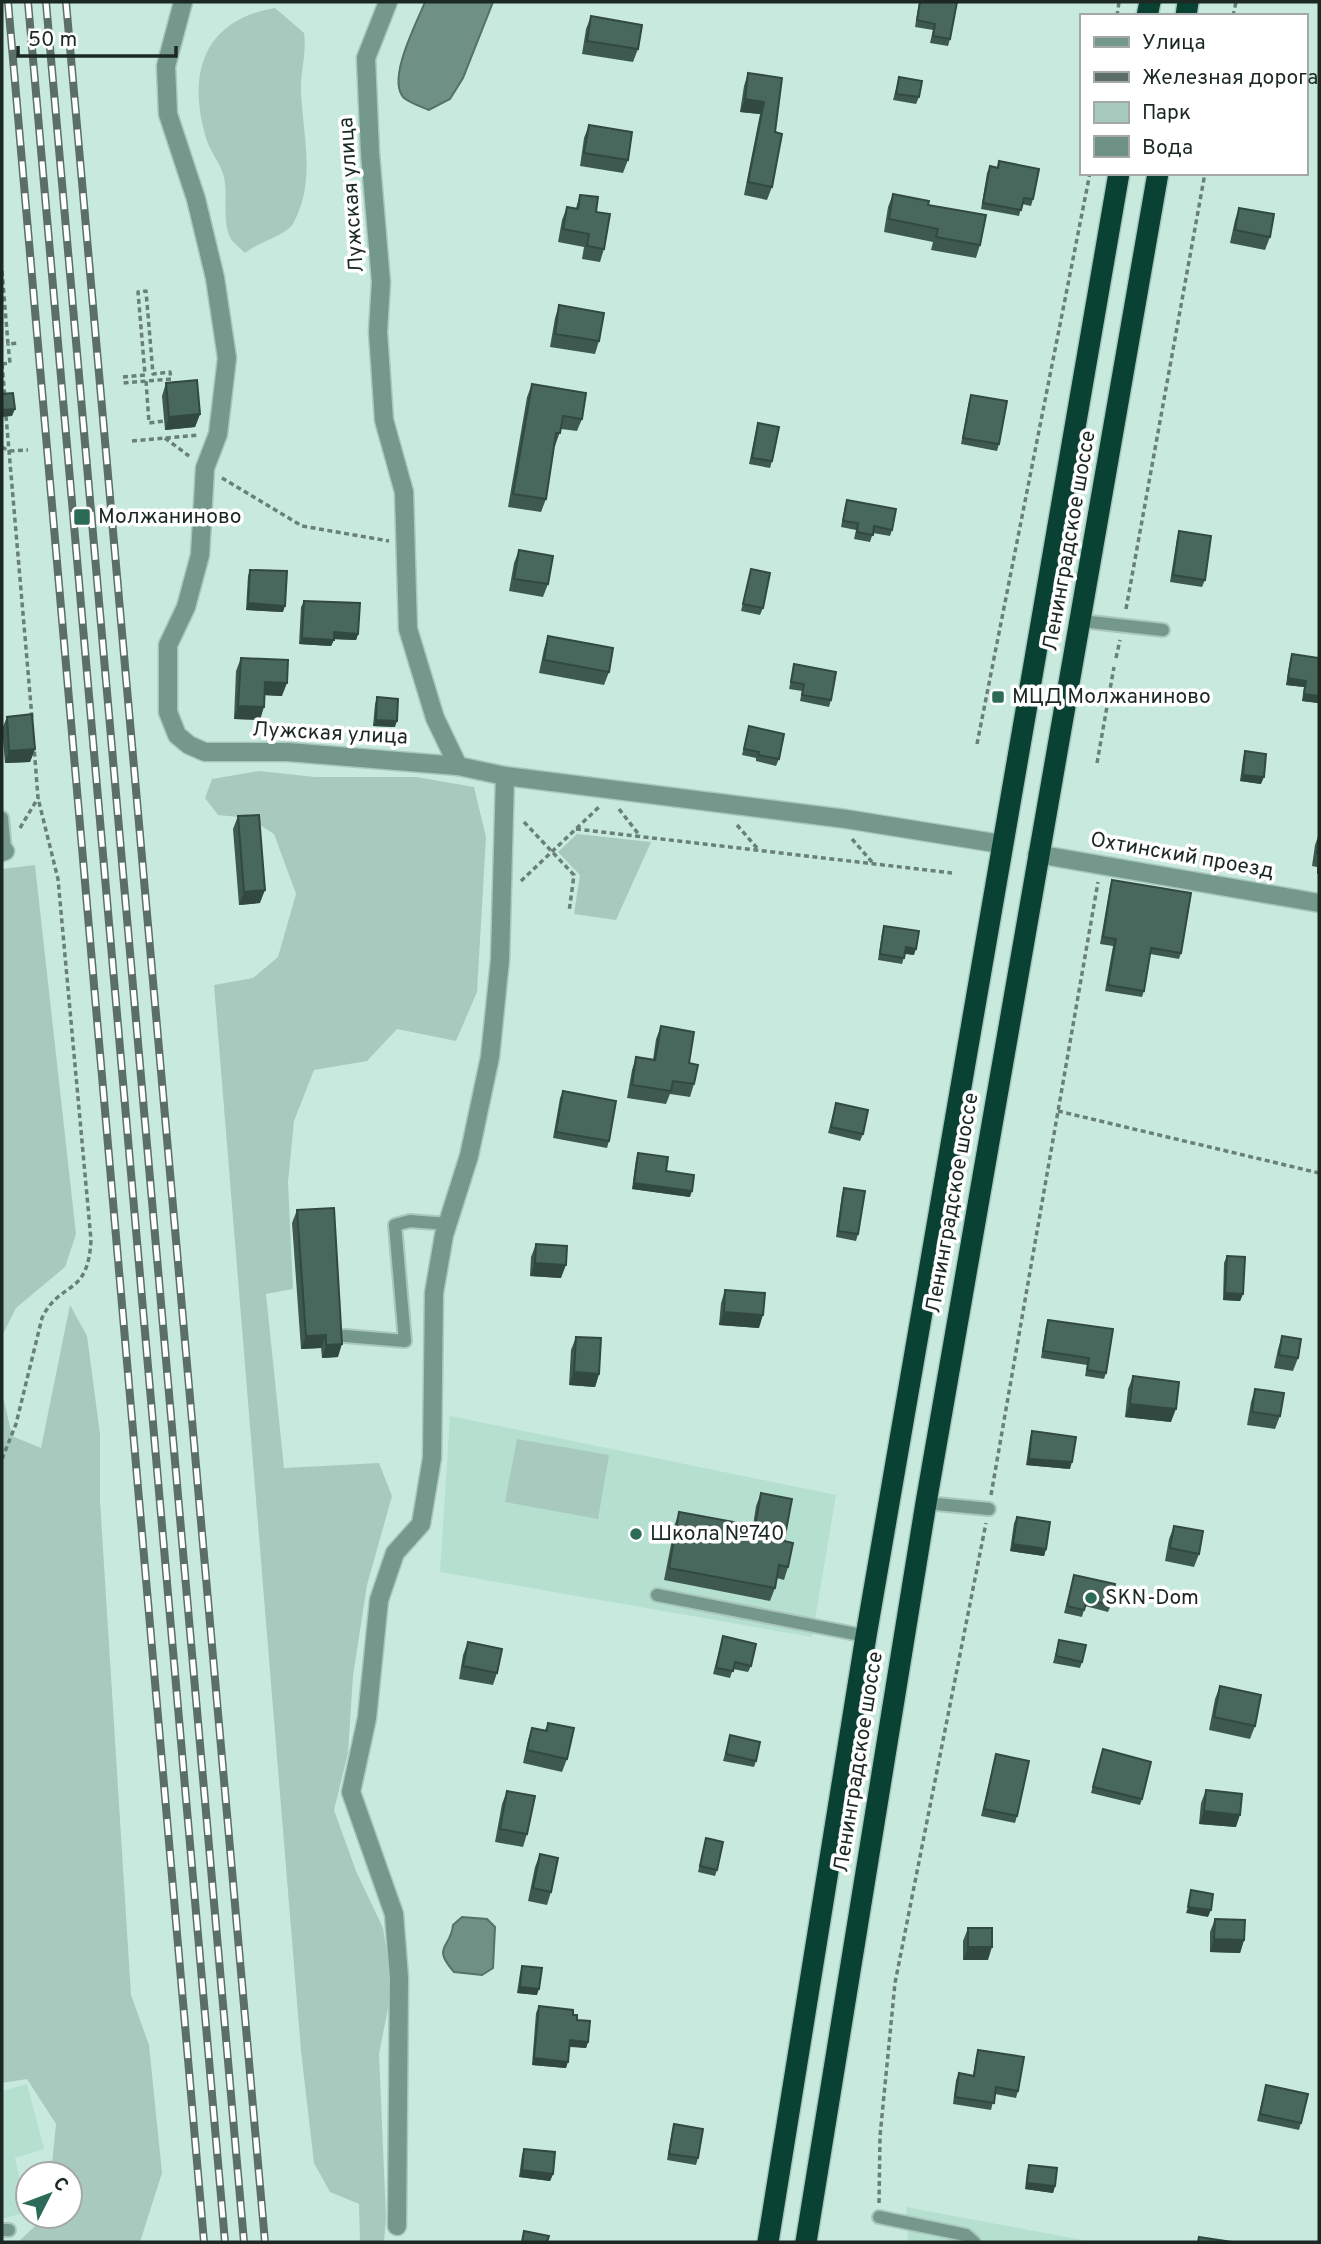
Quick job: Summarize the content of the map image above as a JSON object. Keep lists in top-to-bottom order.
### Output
{
  "streets": {
    "highway": ["Ленинградское шоссе"],
    "street": ["Лужская улица", "Охтинский проезд"]
  },
  "crossings": [
    ["Ленинградское шоссе", "Охтинский проезд"]
  ],
  "places": {
    "transit": ["Молжаниново", "МЦД Молжаниново"],
    "other": ["Школа №740", "SKN-Dom"]
  },
  "legend": [
    "Улица",
    "Железная дорога",
    "Парк",
    "Вода"
  ],
  "scale_bar": "50 m",
  "north": "top right"
}
